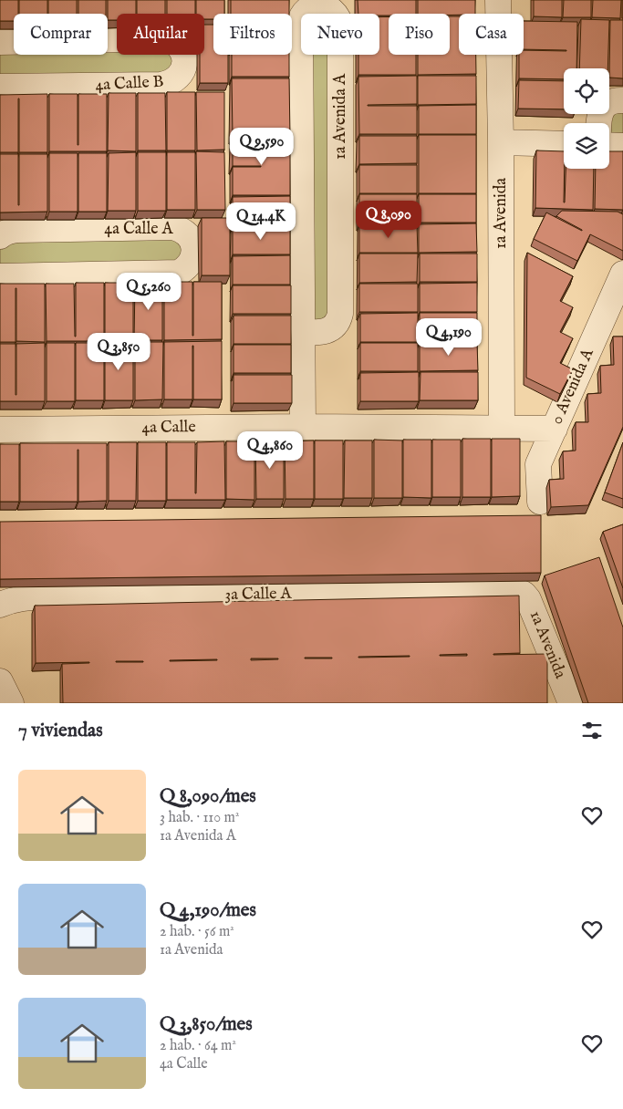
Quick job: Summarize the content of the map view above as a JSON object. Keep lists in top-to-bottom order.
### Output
{
  "streets": {
    "street": [
      "4a Calle B",
      "1a Avenida A",
      "1a Avenida",
      "4a Calle A",
      "0 Avenida A",
      "4a Calle",
      "3a Calle A"
    ]
  },
  "crossings": [
    ["1a Avenida A", "4a Calle"],
    ["1a Avenida", "4a Calle"],
    ["1a Avenida", "3a Calle A"],
    ["0 Avenida A", "4a Calle"]
  ],
  "page": {
    "chip": [
      "Comprar",
      "Alquilar",
      "Filtros",
      "Nuevo",
      "Piso",
      "Casa"
    ],
    "price": [
      "Q 9,590",
      "Q 8,090",
      "Q 14.4K",
      "Q 5,260",
      "Q 4,190",
      "Q 3,850",
      "Q 4,860"
    ],
    "heading": "7 viviendas",
    "list": [
      {
        "name": "Q 8,090/mes",
        "note": "3 hab. · 110 m² · 1a Avenida A"
      },
      {
        "name": "Q 4,190/mes",
        "note": "2 hab. · 56 m² · 1a Avenida"
      },
      {
        "name": "Q 3,850/mes",
        "note": "2 hab. · 64 m² · 4a Calle"
      }
    ]
  }
}
